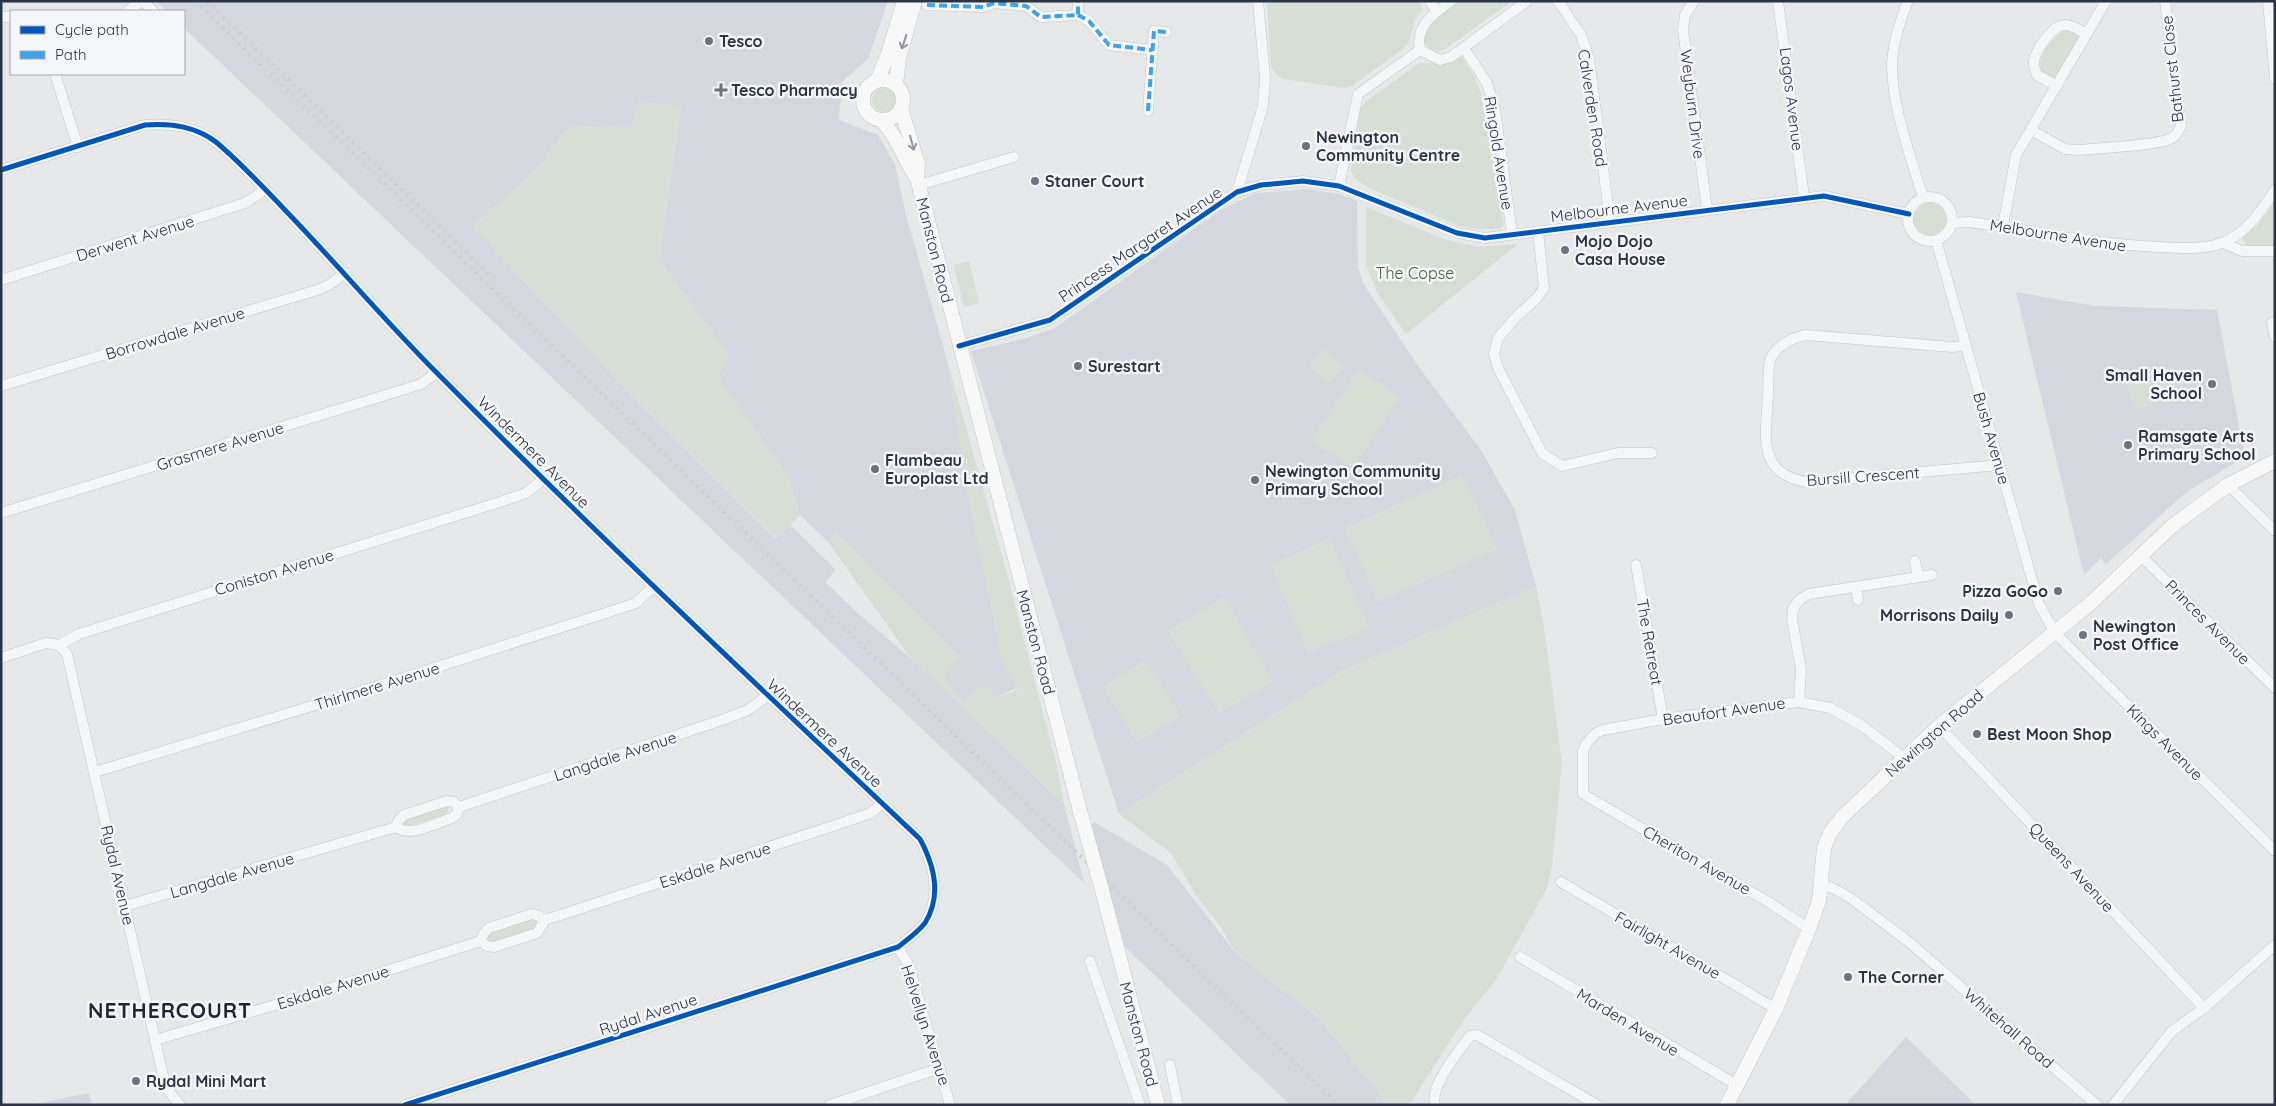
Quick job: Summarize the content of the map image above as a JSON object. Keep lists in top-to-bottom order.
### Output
{
  "streets": {
    "main road": ["Manston Road", "Newington Road"],
    "street": [
      "Bathurst Close",
      "Lagos Avenue",
      "Weyburn Drive",
      "Calverden Road",
      "Ringold Avenue",
      "Melbourne Avenue",
      "Derwent Avenue",
      "Princess Margaret Avenue",
      "Borrowdale Avenue",
      "Bush Avenue",
      "Grasmere Avenue",
      "Windermere Avenue",
      "Bursill Crescent",
      "Coniston Avenue",
      "Princes Avenue",
      "The Retreat",
      "Thirlmere Avenue",
      "Beaufort Avenue",
      "Kings Avenue",
      "Langdale Avenue",
      "Cheriton Avenue",
      "Eskdale Avenue",
      "Queens Avenue",
      "Rydal Avenue",
      "Fairlight Avenue",
      "Marden Avenue",
      "Helvellyn Avenue",
      "Whitehall Road"
    ]
  },
  "crossings": [
    ["Lagos Avenue", "Melbourne Avenue"],
    ["Weyburn Drive", "Melbourne Avenue"],
    ["Calverden Road", "Melbourne Avenue"],
    ["Ringold Avenue", "Melbourne Avenue"],
    ["Melbourne Avenue", "Princess Margaret Avenue"],
    ["Melbourne Avenue", "Bush Avenue"],
    ["Derwent Avenue", "Windermere Avenue"],
    ["Princess Margaret Avenue", "Manston Road"],
    ["Borrowdale Avenue", "Windermere Avenue"],
    ["Bush Avenue", "Bursill Crescent"],
    ["Bush Avenue", "Newington Road"],
    ["Bush Avenue", "Kings Avenue"],
    ["Grasmere Avenue", "Windermere Avenue"],
    ["Windermere Avenue", "Coniston Avenue"],
    ["Windermere Avenue", "Thirlmere Avenue"],
    ["Windermere Avenue", "Langdale Avenue"],
    ["Windermere Avenue", "Eskdale Avenue"],
    ["Windermere Avenue", "Rydal Avenue"],
    ["Windermere Avenue", "Helvellyn Avenue"],
    ["Coniston Avenue", "Rydal Avenue"],
    ["Princes Avenue", "Newington Road"],
    ["The Retreat", "Beaufort Avenue"],
    ["Thirlmere Avenue", "Rydal Avenue"],
    ["Beaufort Avenue", "Newington Road"],
    ["Beaufort Avenue", "Cheriton Avenue"],
    ["Newington Road", "Kings Avenue"],
    ["Newington Road", "Cheriton Avenue"],
    ["Newington Road", "Queens Avenue"],
    ["Newington Road", "Fairlight Avenue"],
    ["Newington Road", "Marden Avenue"],
    ["Newington Road", "Whitehall Road"],
    ["Langdale Avenue", "Rydal Avenue"],
    ["Eskdale Avenue", "Rydal Avenue"],
    ["Rydal Avenue", "Helvellyn Avenue"]
  ],
  "districts": ["NETHERCOURT"],
  "parks": ["The Copse"],
  "places": {
    "other": [
      "Tesco",
      "Newington Community Centre",
      "Staner Court",
      "Mojo Dojo Casa House",
      "Surestart",
      "Small Haven School",
      "Ramsgate Arts Primary School",
      "Flambeau Europlast Ltd",
      "Newington Community Primary School",
      "Pizza GoGo",
      "Morrisons Daily",
      "Newington Post Office",
      "Best Moon Shop",
      "The Corner",
      "Rydal Mini Mart"
    ],
    "health": ["Tesco Pharmacy"]
  },
  "legend": ["Cycle path", "Path"]
}
